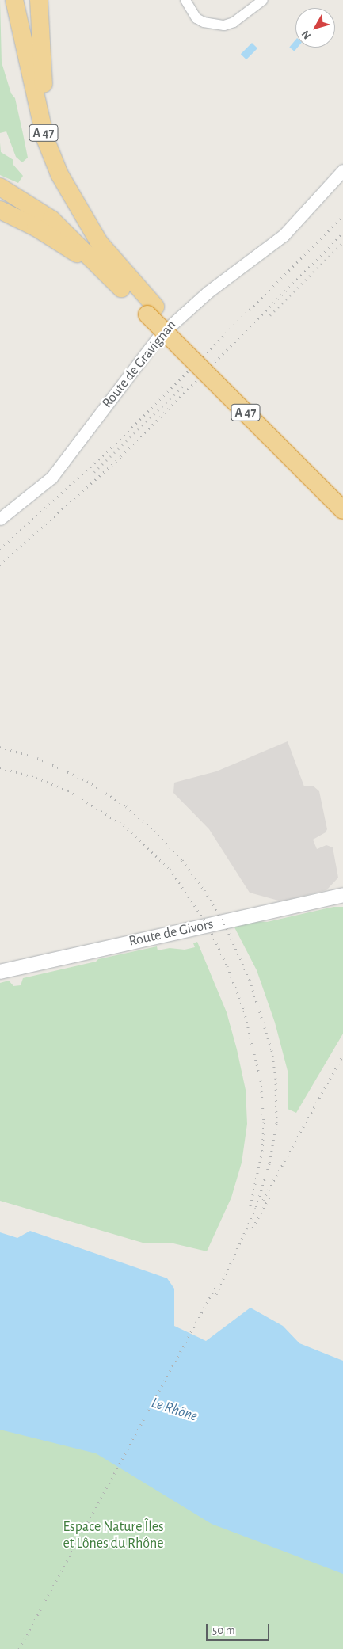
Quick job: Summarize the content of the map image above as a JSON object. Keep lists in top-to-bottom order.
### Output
{
  "streets": {
    "highway": ["A 47"],
    "main road": ["Route de Givors"],
    "street": ["Route de Gravignan"]
  },
  "water": ["Le Rhône"],
  "parks": ["Espace Nature Îles et Lônes du Rhône"],
  "scale_bar": "50 m",
  "north": "bottom left"
}
